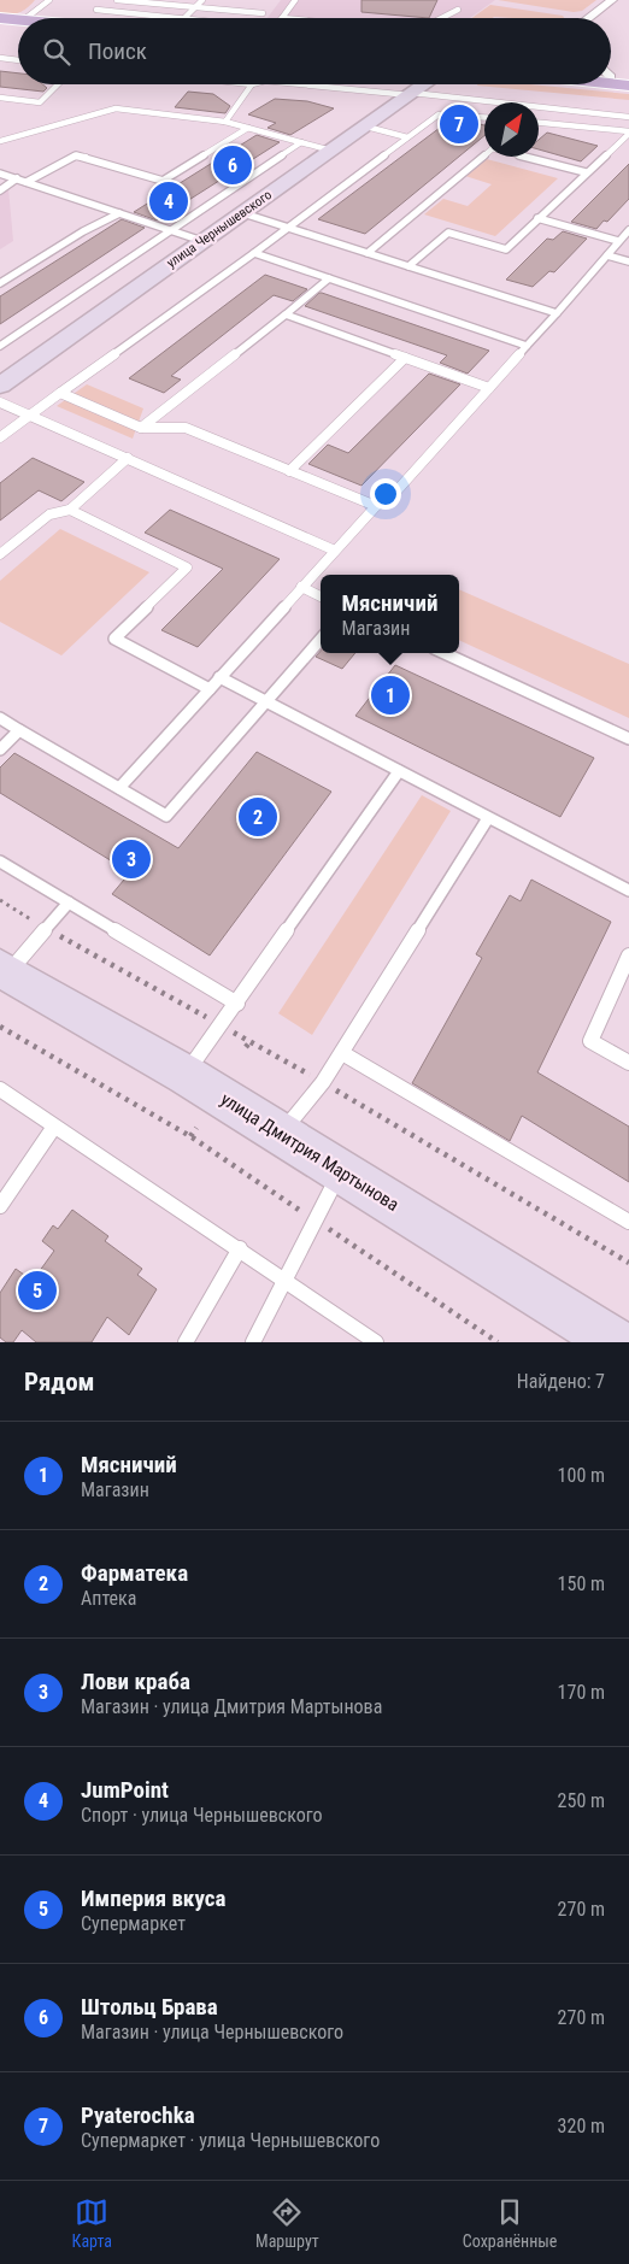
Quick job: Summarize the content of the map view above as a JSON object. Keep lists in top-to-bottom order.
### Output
{
  "streets": {
    "main road": ["улица Чернышевского", "улица Дмитрия Мартынова"]
  },
  "north": "top right",
  "page": {
    "search": "Поиск",
    "pins": [
      "7",
      "6",
      "4",
      "1",
      "2",
      "3",
      "5"
    ],
    "popup": ["Мясничий", "Магазин"],
    "heading": ["Рядом", "Найдено: 7"],
    "list": [
      {
        "mark": "1",
        "name": "Мясничий",
        "note": "Магазин",
        "value": "100 m"
      },
      {
        "mark": "2",
        "name": "Фарматека",
        "note": "Аптека",
        "value": "150 m"
      },
      {
        "mark": "3",
        "name": "Лови краба",
        "note": "Магазин · улица Дмитрия Мартынова",
        "value": "170 m"
      },
      {
        "mark": "4",
        "name": "JumPoint",
        "note": "Спорт · улица Чернышевского",
        "value": "250 m"
      },
      {
        "mark": "5",
        "name": "Империя вкуса",
        "note": "Супермаркет",
        "value": "270 m"
      },
      {
        "mark": "6",
        "name": "Штольц Брава",
        "note": "Магазин · улица Чернышевского",
        "value": "270 m"
      },
      {
        "mark": "7",
        "name": "Pyaterochka",
        "note": "Супермаркет · улица Чернышевского",
        "value": "320 m"
      }
    ],
    "nav": ["Карта", "Маршрут", "Сохранённые"]
  }
}
